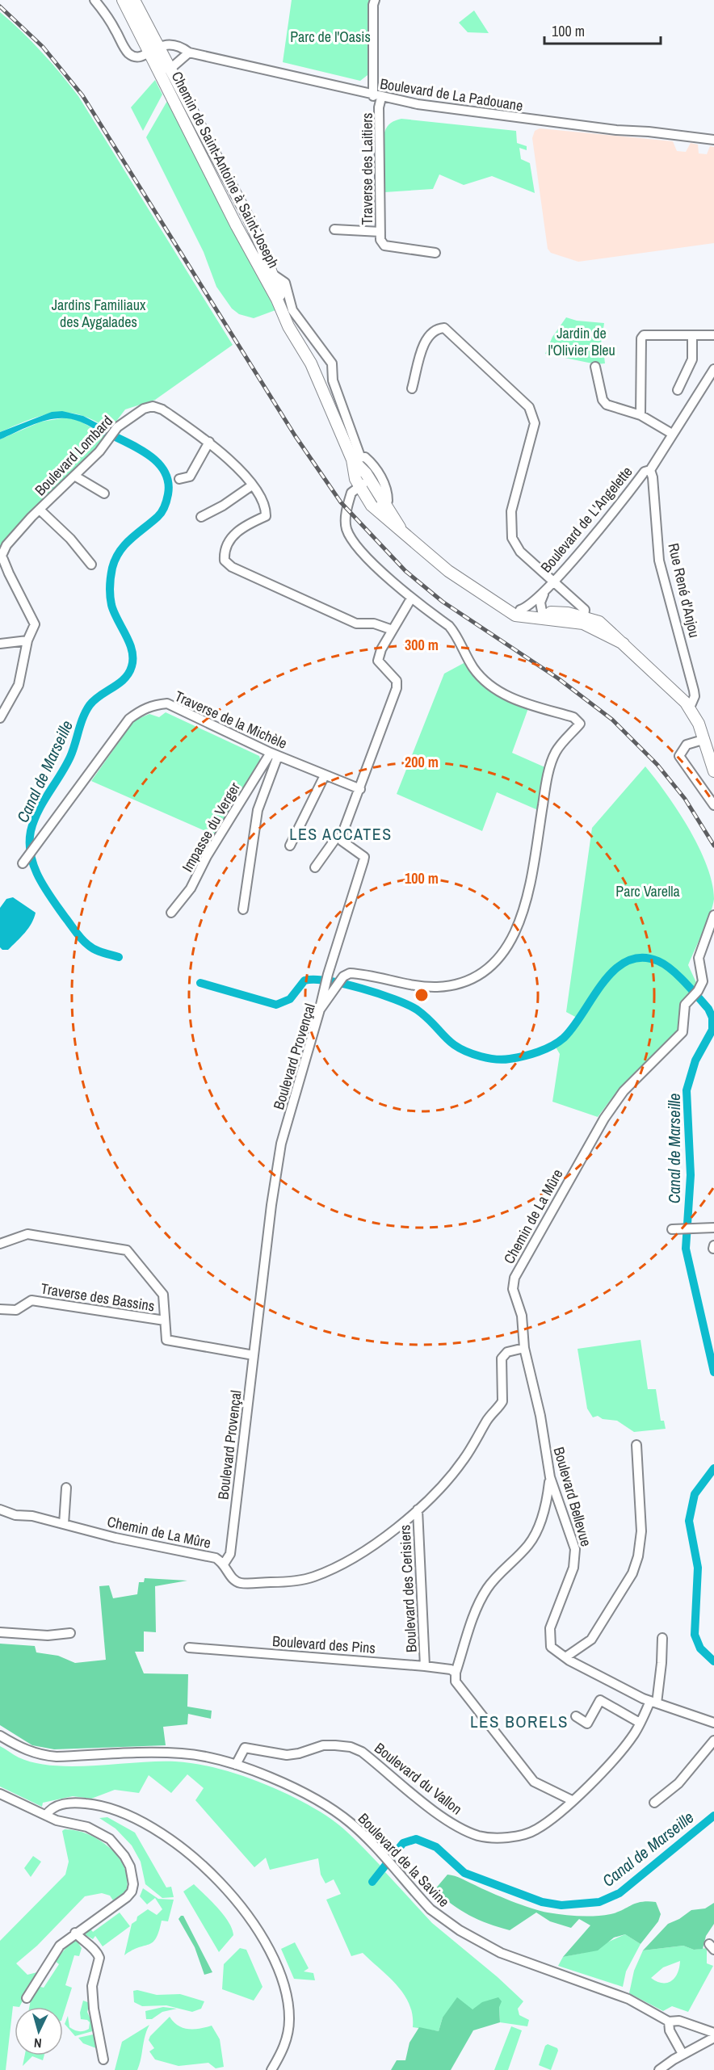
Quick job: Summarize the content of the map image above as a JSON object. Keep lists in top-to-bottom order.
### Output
{
  "streets": {
    "main road": ["Chemin de Saint-Antoine à Saint-Joseph"],
    "street": [
      "Boulevard de La Padouane",
      "Traverse des Laitiers",
      "Boulevard Lombard",
      "Boulevard de L'Angelette",
      "Rue René d'Anjou",
      "Traverse de la Michèle",
      "Impasse du Verger",
      "Boulevard Provençal",
      "Chemin de La Mûre",
      "Traverse des Bassins",
      "Boulevard Bellevue",
      "Boulevard des Cerisiers",
      "Boulevard des Pins",
      "Boulevard du Vallon",
      "Boulevard de la Savine"
    ]
  },
  "crossings": [
    ["Boulevard de La Padouane", "Traverse des Laitiers"],
    ["Boulevard de L'Angelette", "Rue René d'Anjou"],
    ["Traverse de la Michèle", "Impasse du Verger"],
    ["Boulevard Provençal", "Chemin de La Mûre"],
    ["Chemin de La Mûre", "Boulevard Bellevue"],
    ["Chemin de La Mûre", "Boulevard des Cerisiers"],
    ["Boulevard des Cerisiers", "Boulevard des Pins"],
    ["Boulevard du Vallon", "Boulevard de la Savine"]
  ],
  "districts": ["LES ACCATES", "LES BORELS"],
  "water": ["Canal de Marseille"],
  "parks": [
    "Parc de l'Oasis",
    "Jardins Familiaux des Aygalades",
    "Jardin de l'Olivier Bleu",
    "Parc Varella"
  ],
  "scale_bar": "100 m",
  "north": "bottom",
  "rings": ["300 m", "200 m", "100 m"]
}
